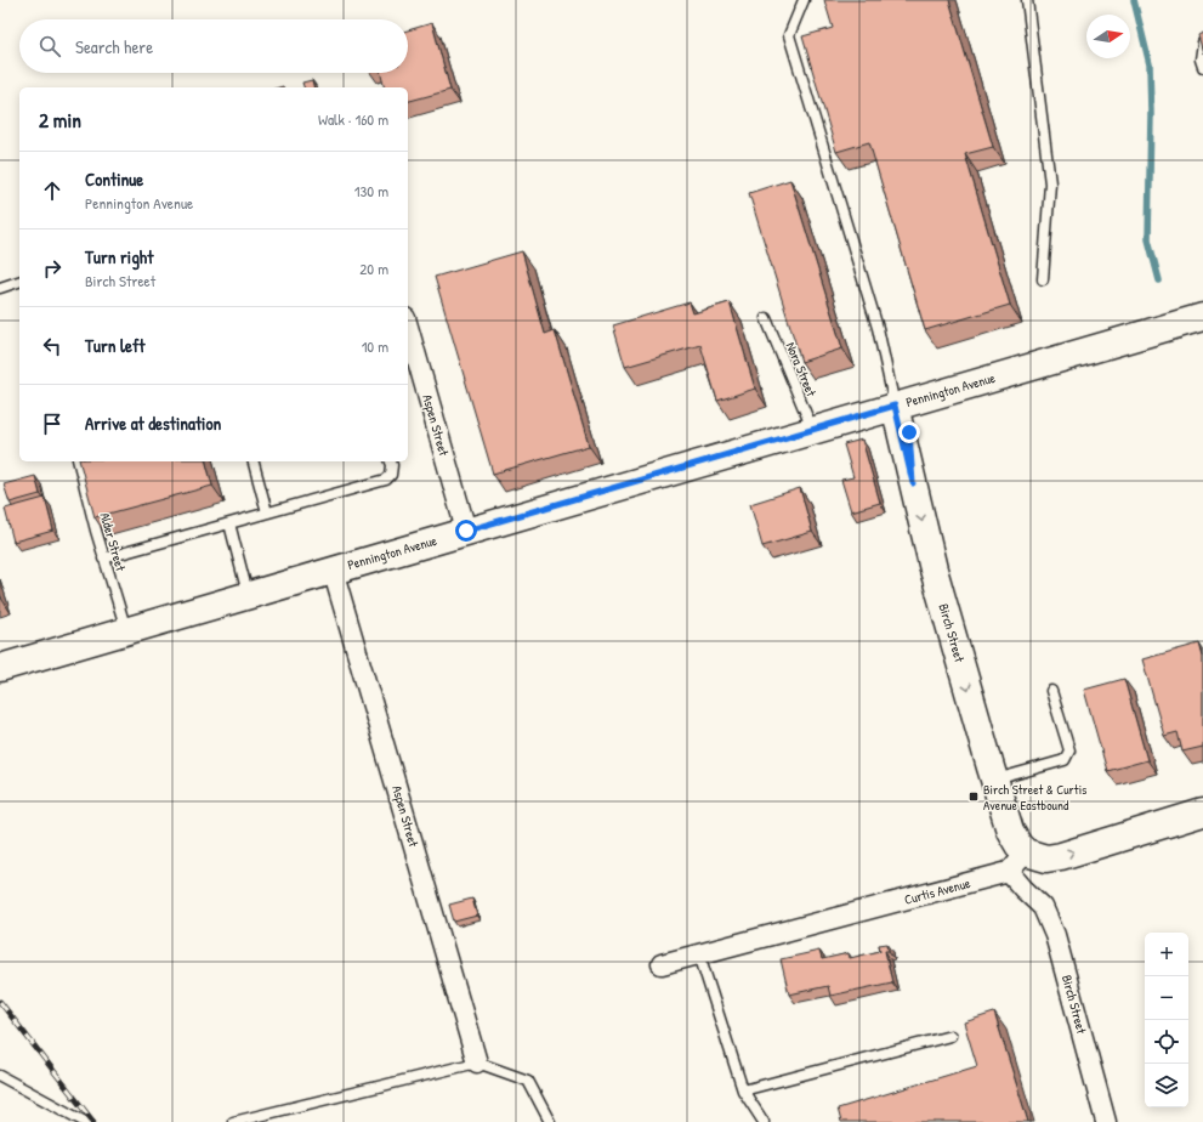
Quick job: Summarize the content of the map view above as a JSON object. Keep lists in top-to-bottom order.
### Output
{
  "streets": {
    "main road": ["Pennington Avenue", "Birch Street", "Curtis Avenue"],
    "street": ["Aspen Street"],
    "lane": ["Nora Street", "Alder Street"]
  },
  "crossings": [
    ["Nora Street", "Pennington Avenue"],
    ["Pennington Avenue", "Aspen Street"],
    ["Pennington Avenue", "Alder Street"],
    ["Pennington Avenue", "Birch Street"],
    ["Birch Street", "Curtis Avenue"]
  ],
  "one_way": ["Birch Street"],
  "places": {
    "transit": ["Birch Street & Curtis Avenue Eastbound"]
  },
  "north": "right",
  "page": {
    "search": "Search here",
    "heading": ["2 min", "Walk · 160 m"],
    "list": [
      ["Continue", "Pennington Avenue", "130 m"],
      ["Turn right", "Birch Street", "20 m"],
      ["Turn left", "10 m"],
      "Arrive at destination"
    ],
    "map_buttons": ["+", "−"]
  }
}
